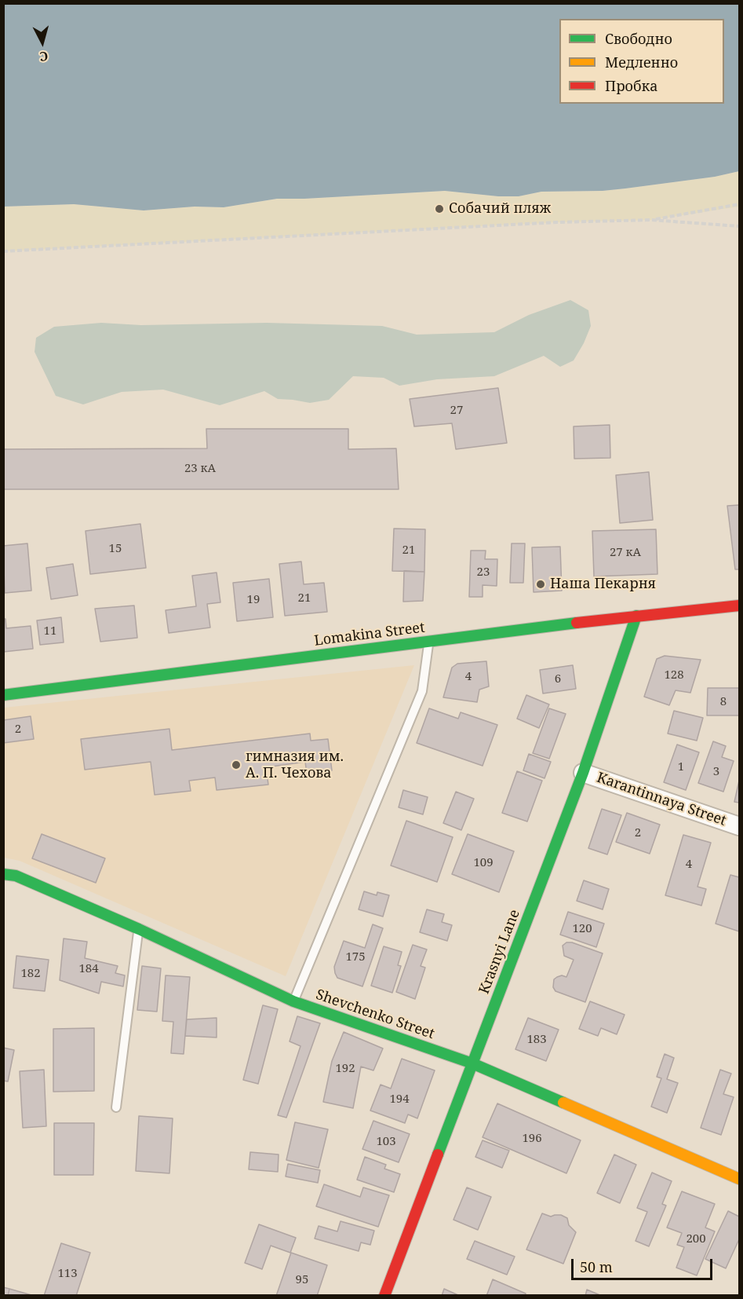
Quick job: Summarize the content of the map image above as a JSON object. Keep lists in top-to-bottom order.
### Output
{
  "streets": {
    "street": [
      "Lomakina Street",
      "Karantinnaya Street",
      "Krasnyi Lane",
      "Shevchenko Street"
    ]
  },
  "crossings": [
    ["Lomakina Street", "Krasnyi Lane"],
    ["Karantinnaya Street", "Krasnyi Lane"],
    ["Krasnyi Lane", "Shevchenko Street"]
  ],
  "places": ["Собачий пляж", "Наша Пекарня", "гимназия им. А. П. Чехова"],
  "house_numbers": [
    "27",
    "23 кА",
    "15",
    "21",
    "27 кА",
    "23",
    "21",
    "19",
    "11",
    "128",
    "4",
    "6",
    "8",
    "2",
    "1",
    "3",
    "2",
    "109",
    "4",
    "120",
    "175",
    "184",
    "182",
    "183",
    "192",
    "194",
    "196",
    "103",
    "200",
    "113",
    "95"
  ],
  "legend": ["Свободно", "Медленно", "Пробка"],
  "scale_bar": "50 m",
  "north": "bottom"
}
